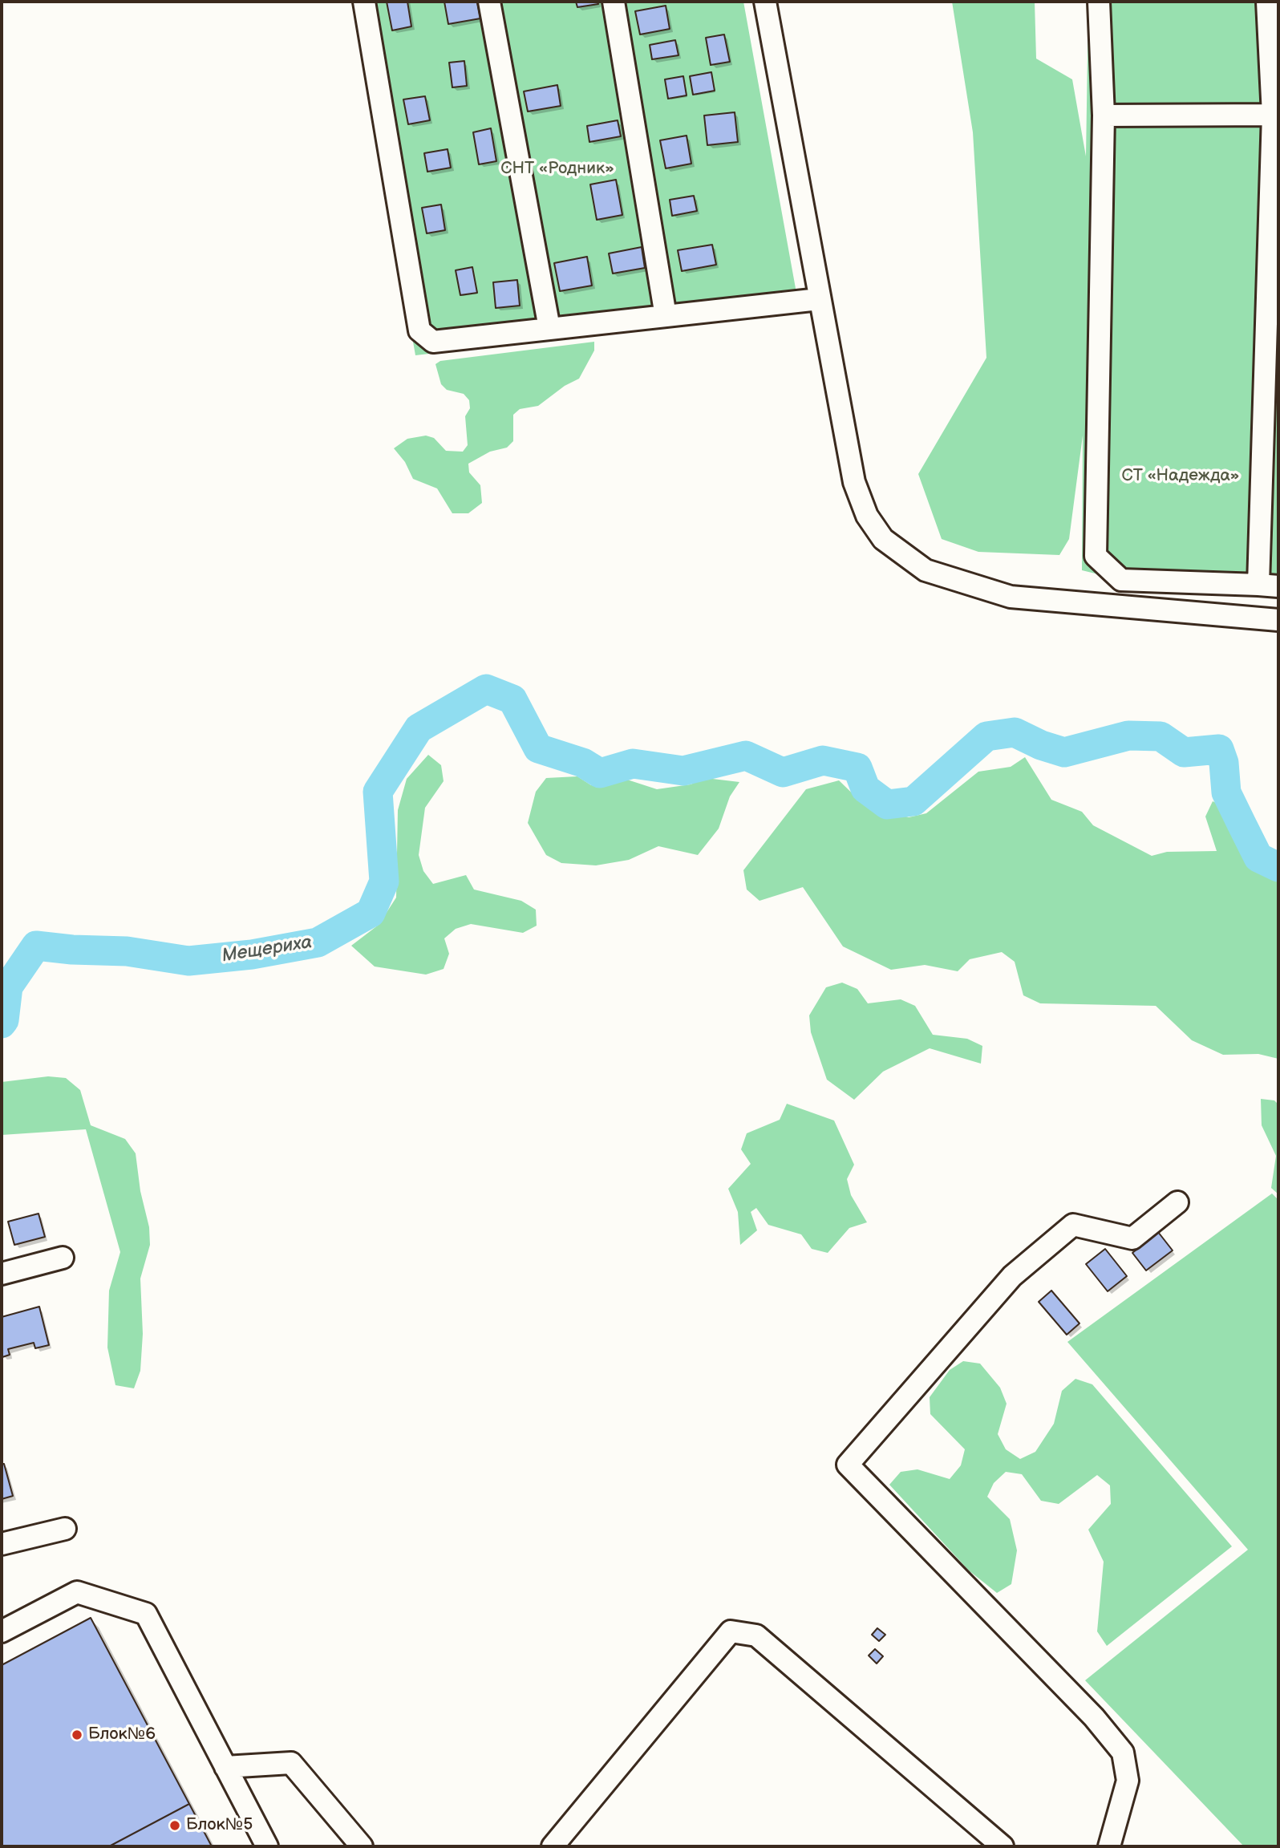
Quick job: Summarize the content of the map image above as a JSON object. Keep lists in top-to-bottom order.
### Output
{
  "water": ["Мещериха"],
  "parks": ["СНТ «Родник»", "СТ «Надежда»"],
  "places": ["Блок№6", "Блок№5"]
}
